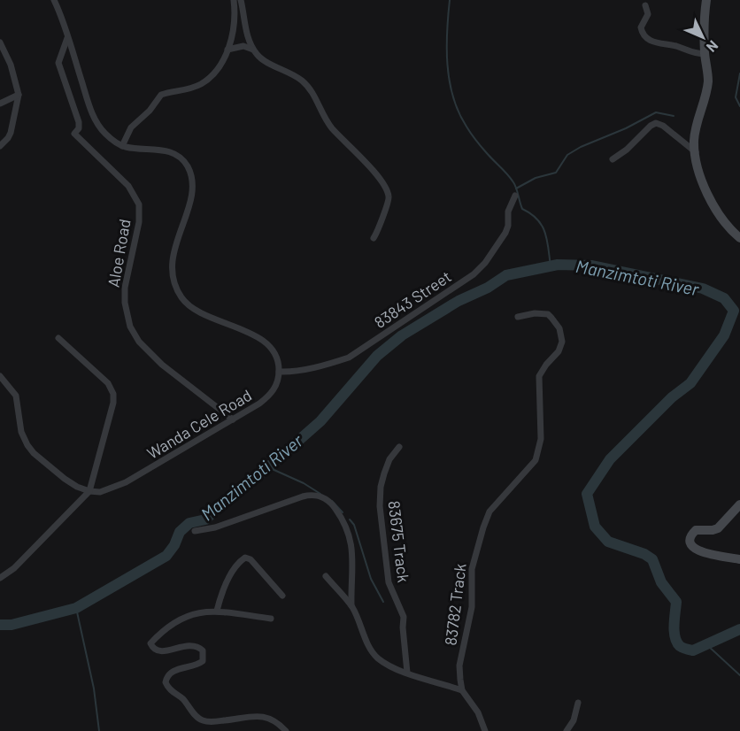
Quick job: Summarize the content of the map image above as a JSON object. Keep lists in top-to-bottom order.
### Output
{
  "streets": {
    "street": [
      "Aloe Road",
      "83843 Street",
      "Wanda Cele Road",
      "83675 Track",
      "83782 Track"
    ]
  },
  "crossings": [
    ["Aloe Road", "Wanda Cele Road"],
    ["83843 Street", "Wanda Cele Road"]
  ],
  "water": ["Manzimtoti River"],
  "north": "bottom right"
}
